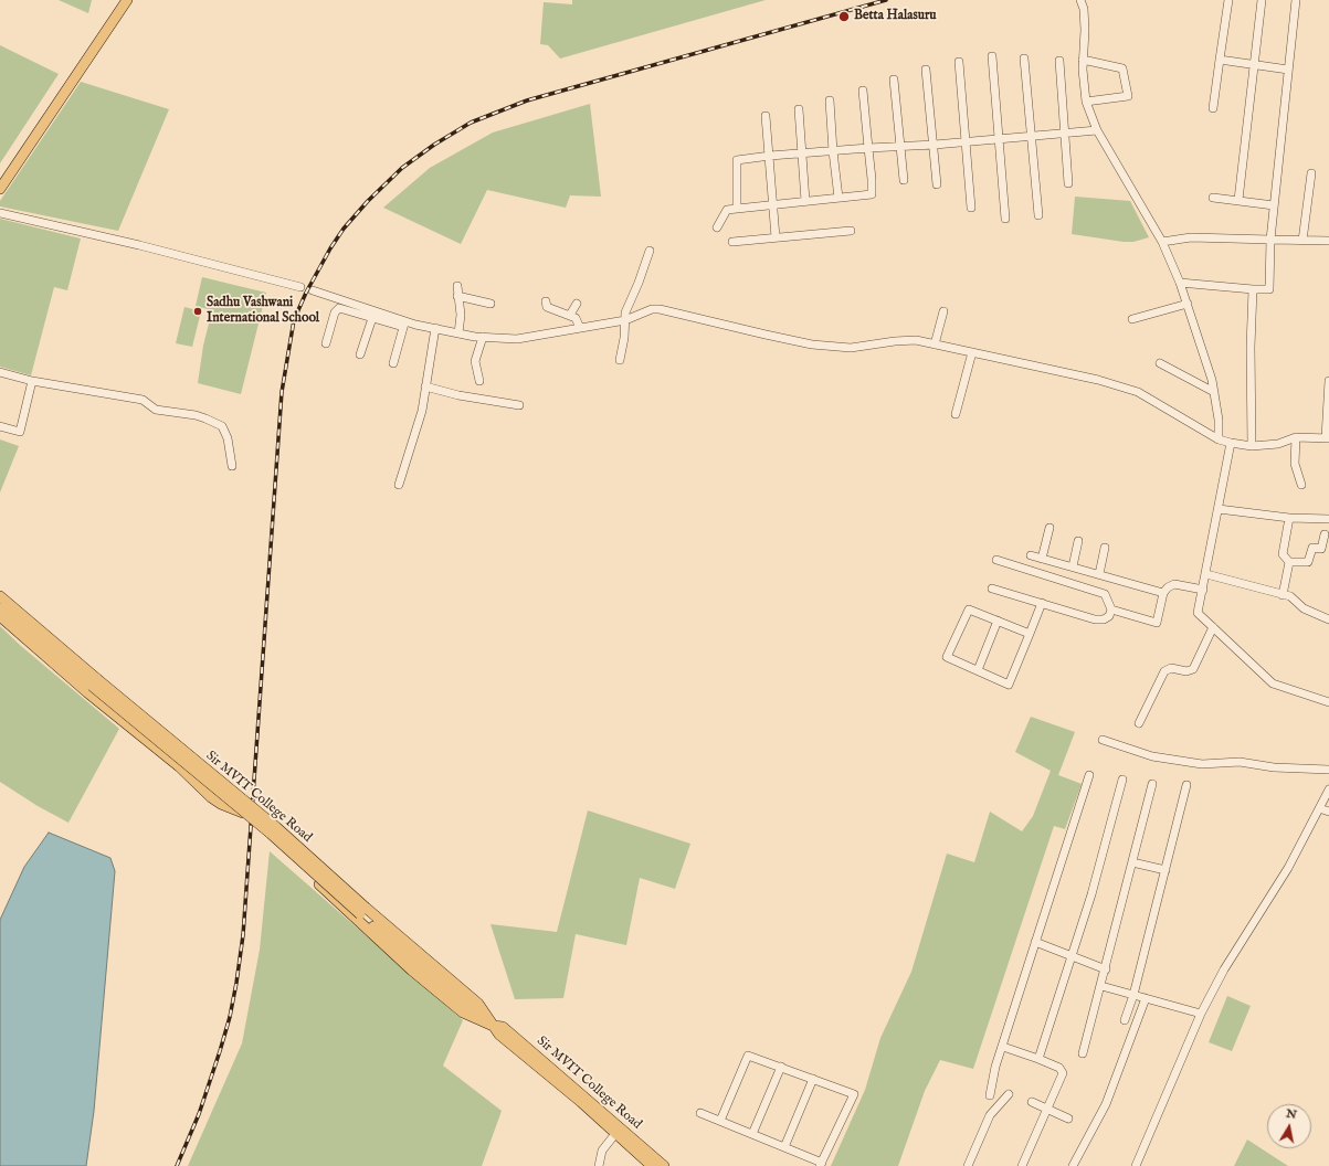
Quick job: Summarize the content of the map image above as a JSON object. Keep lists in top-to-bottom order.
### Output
{
  "streets": {
    "main road": ["Sir MVIT College Road"]
  },
  "places": ["Betta Halasuru", "Sadhu Vashwani International School"],
  "north": "top"
}
